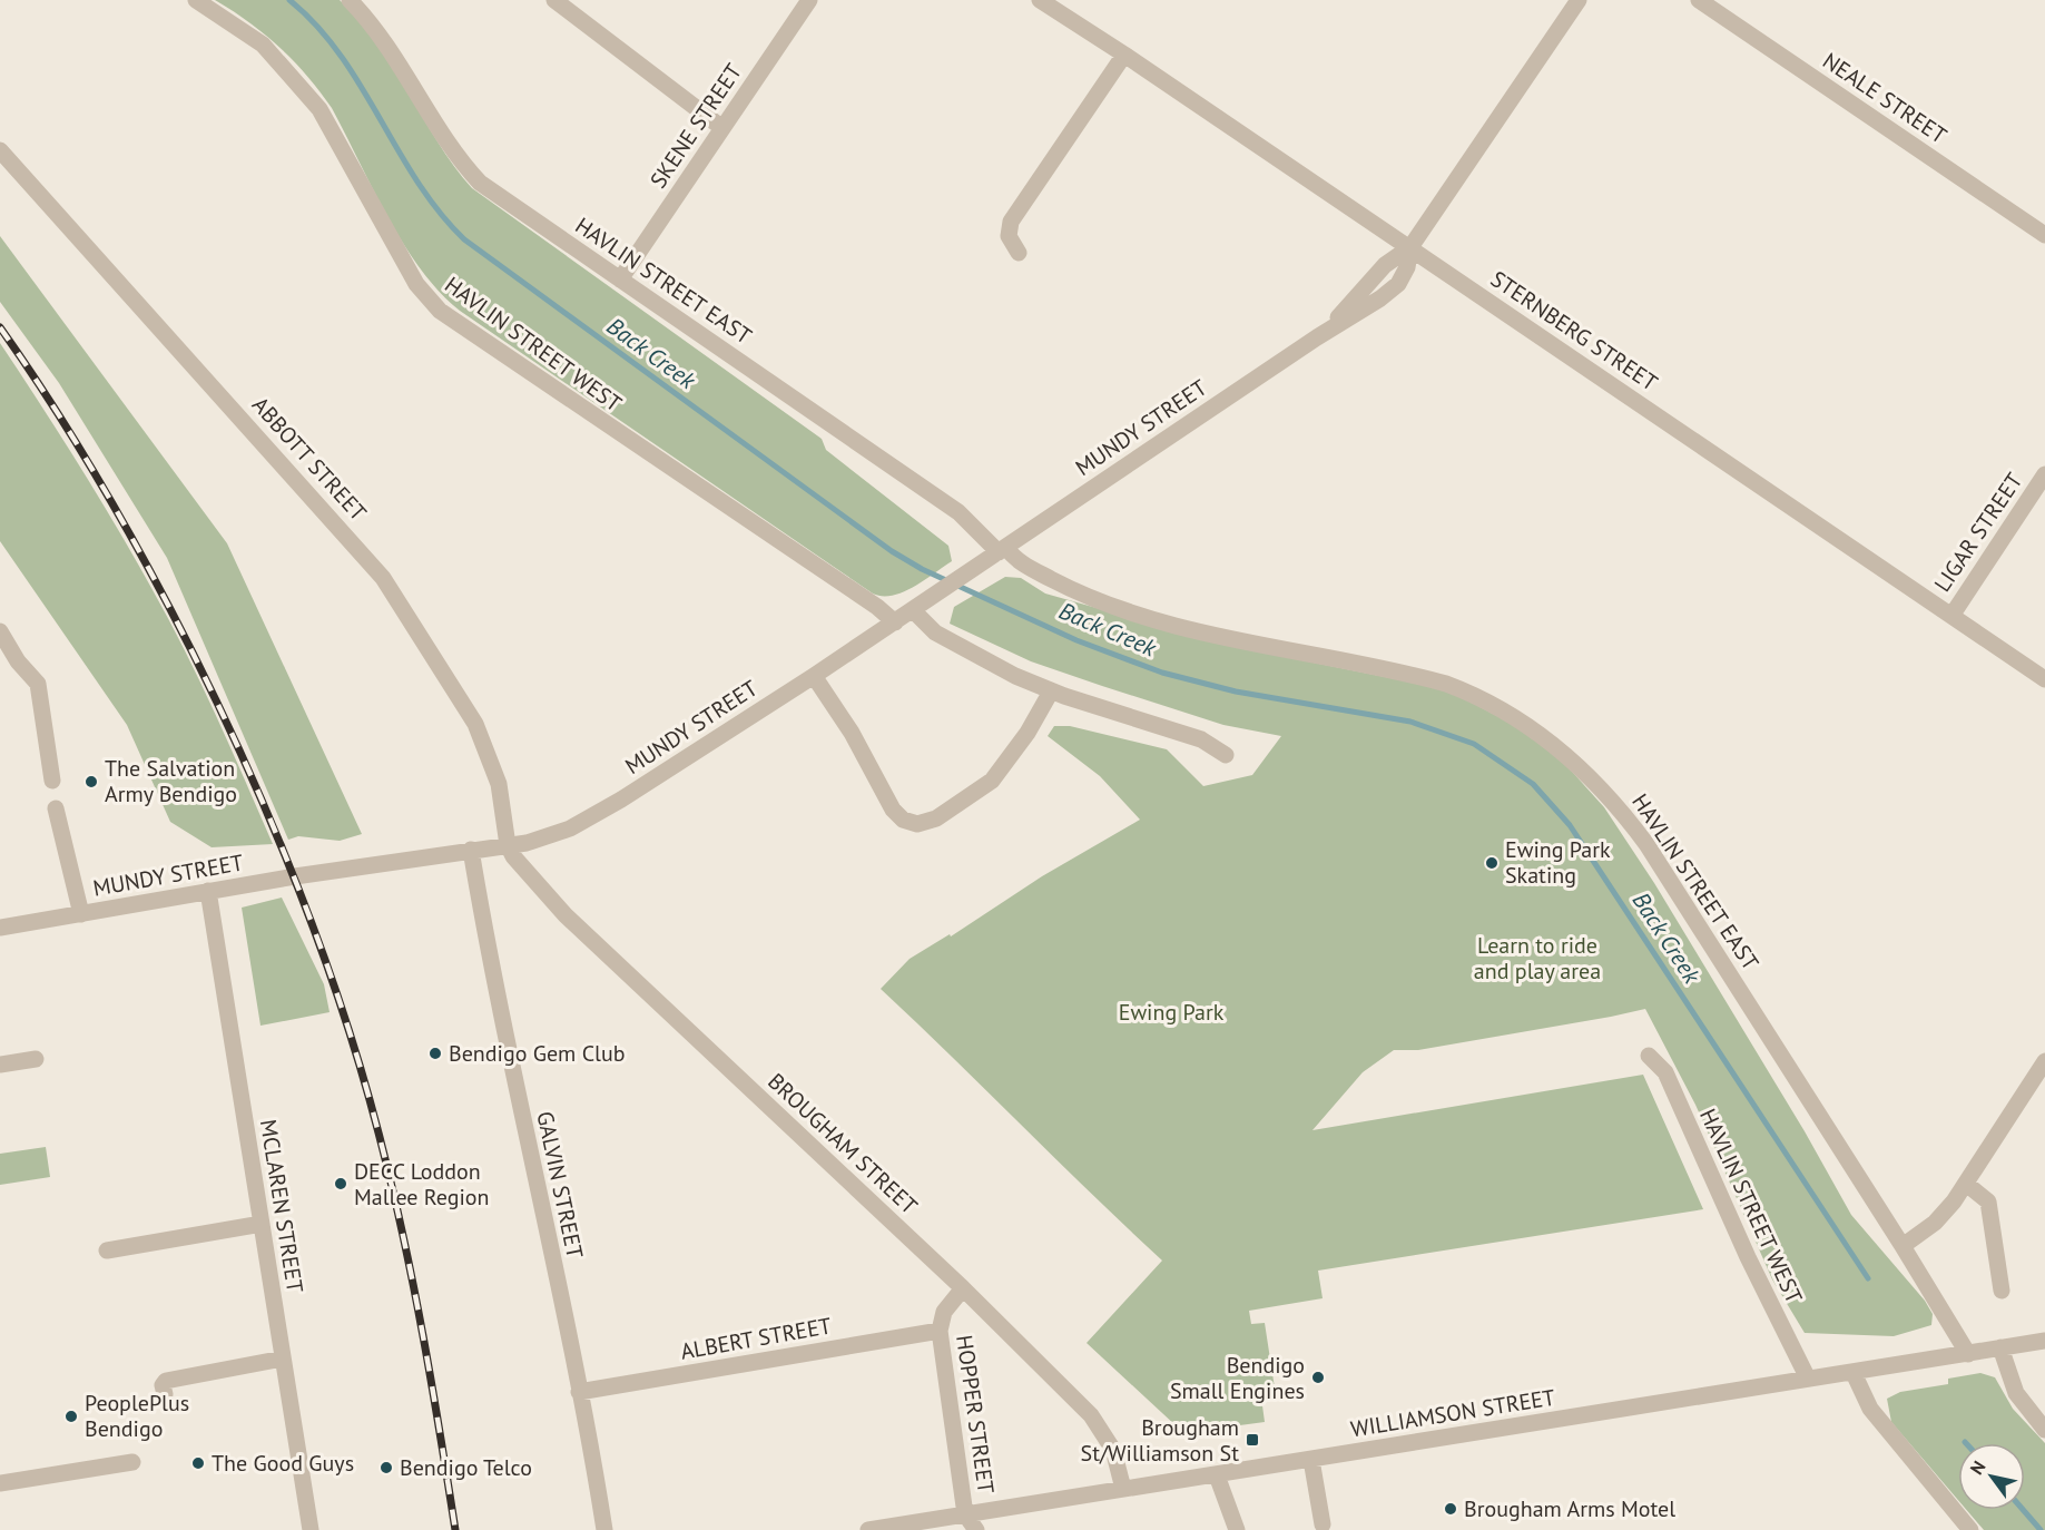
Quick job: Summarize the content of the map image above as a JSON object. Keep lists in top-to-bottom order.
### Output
{
  "streets": {
    "street": [
      "NEALE STREET",
      "SKENE STREET",
      "HAVLIN STREET EAST",
      "STERNBERG STREET",
      "HAVLIN STREET WEST",
      "MUNDY STREET",
      "ABBOTT STREET",
      "LIGAR STREET",
      "BROUGHAM STREET",
      "GALVIN STREET",
      "MCLAREN STREET",
      "ALBERT STREET",
      "WILLIAMSON STREET",
      "HOPPER STREET"
    ]
  },
  "crossings": [
    ["SKENE STREET", "HAVLIN STREET EAST"],
    ["HAVLIN STREET EAST", "MUNDY STREET"],
    ["HAVLIN STREET EAST", "WILLIAMSON STREET"],
    ["STERNBERG STREET", "MUNDY STREET"],
    ["STERNBERG STREET", "LIGAR STREET"],
    ["HAVLIN STREET WEST", "MUNDY STREET"],
    ["HAVLIN STREET WEST", "WILLIAMSON STREET"],
    ["MUNDY STREET", "ABBOTT STREET"],
    ["MUNDY STREET", "BROUGHAM STREET"],
    ["MUNDY STREET", "GALVIN STREET"],
    ["MUNDY STREET", "MCLAREN STREET"],
    ["ABBOTT STREET", "BROUGHAM STREET"],
    ["BROUGHAM STREET", "WILLIAMSON STREET"],
    ["BROUGHAM STREET", "HOPPER STREET"],
    ["GALVIN STREET", "ALBERT STREET"],
    ["ALBERT STREET", "HOPPER STREET"],
    ["WILLIAMSON STREET", "HOPPER STREET"]
  ],
  "water": ["Back Creek"],
  "parks": ["Learn to ride and play area", "Ewing Park"],
  "places": {
    "other": [
      "The Salvation Army Bendigo",
      "Ewing Park Skating",
      "Bendigo Gem Club",
      "DECC Loddon Mallee Region",
      "Bendigo Small Engines",
      "PeoplePlus Bendigo",
      "The Good Guys",
      "Bendigo Telco",
      "Brougham Arms Motel"
    ],
    "transit": ["Brougham St/Williamson St"]
  },
  "north": "top left"
}
